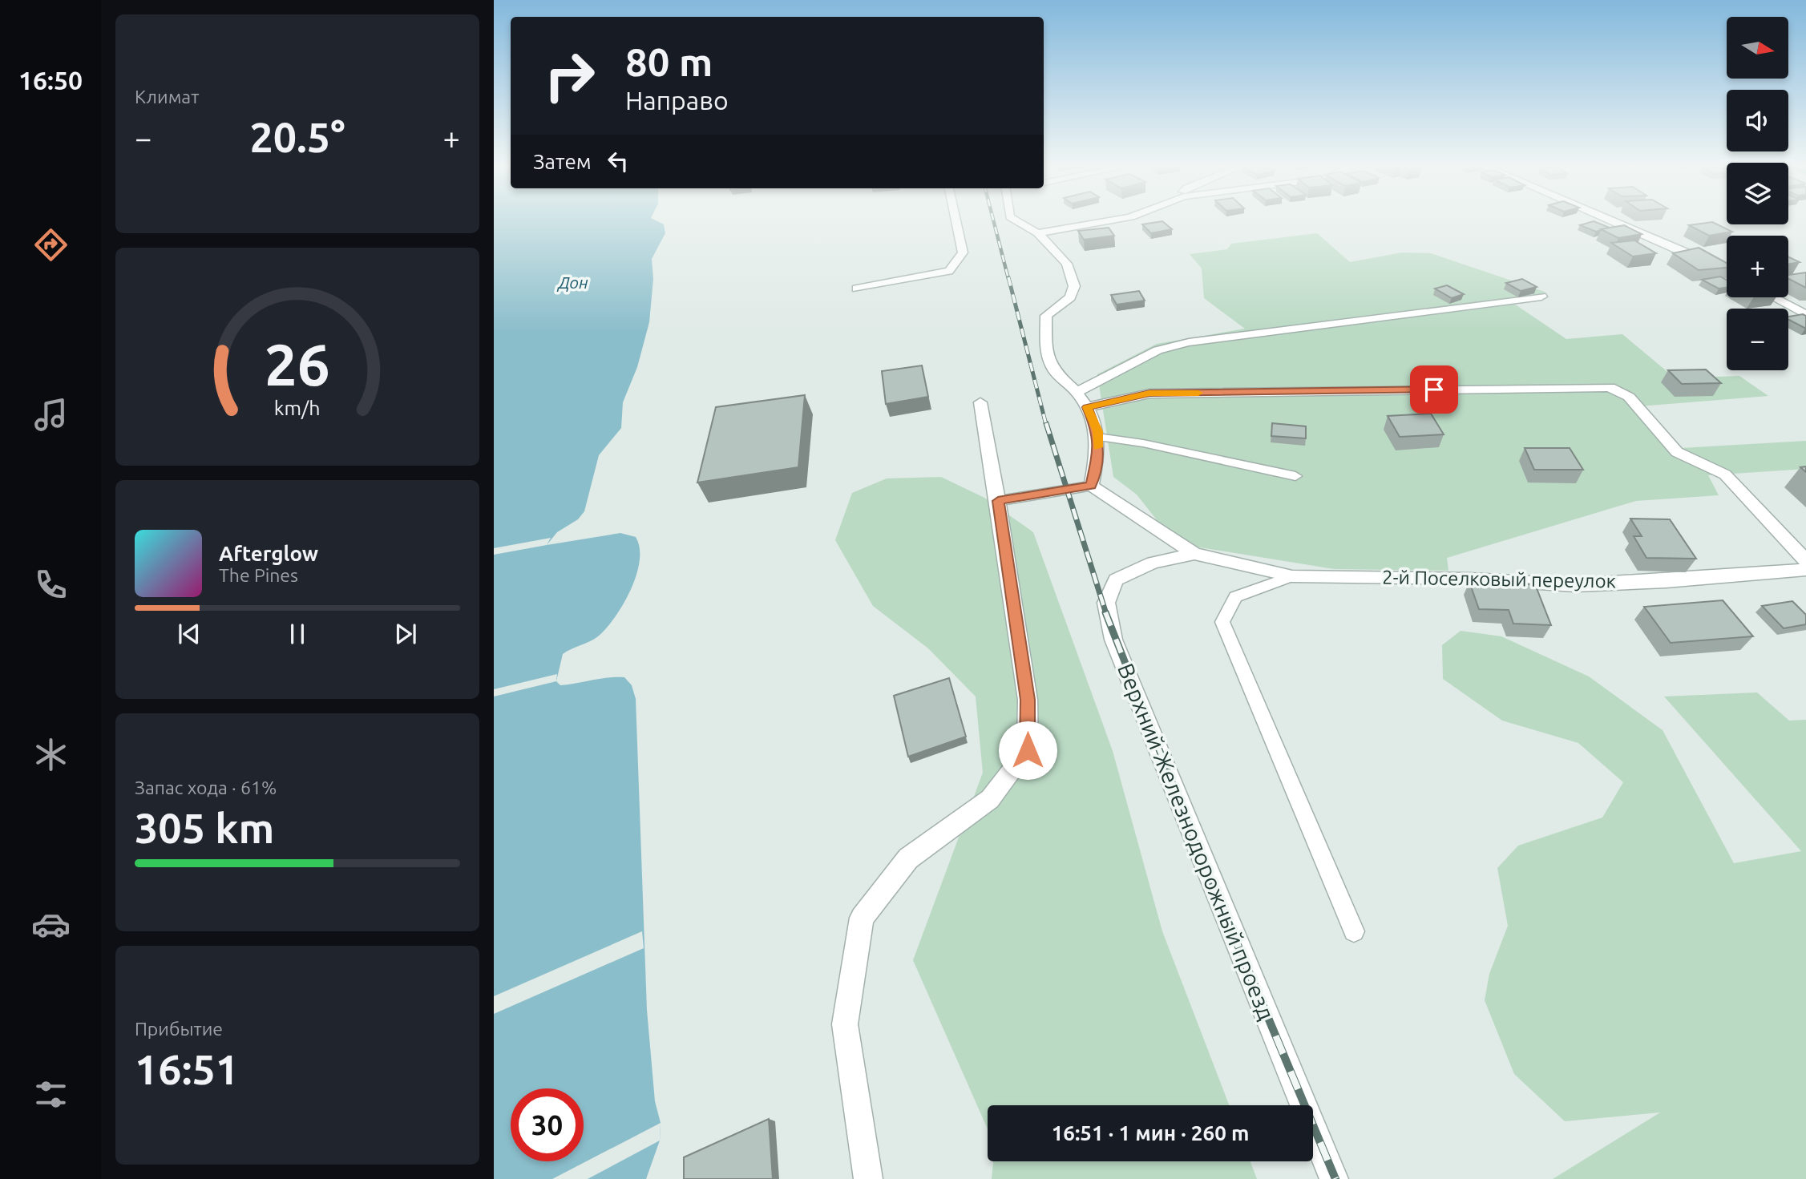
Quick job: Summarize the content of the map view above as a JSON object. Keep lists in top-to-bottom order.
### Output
{
  "streets": {
    "street": ["2-й Поселковый переулок", "Верхний Железнодорожный проезд"]
  },
  "crossings": [
    ["2-й Поселковый переулок", "Верхний Железнодорожный проезд"]
  ],
  "water": ["Дон"],
  "north": "right",
  "page": {
    "tabs": "16:50",
    "tile": [
      "Климат",
      ["Запас хода · 61%", "305 km"],
      ["Прибытие", "16:51"]
    ],
    "map_buttons": ["+", "−"],
    "turn": ["80 m", "Направо"],
    "heat": ["−", "20.5°", "+"],
    "then": "Затем",
    "song": ["Afterglow", "The Pines"],
    "limit": "30",
    "trip": "16:51 · 1 мин · 260 m",
    "gauge": ["26", "km/h"]
  }
}
